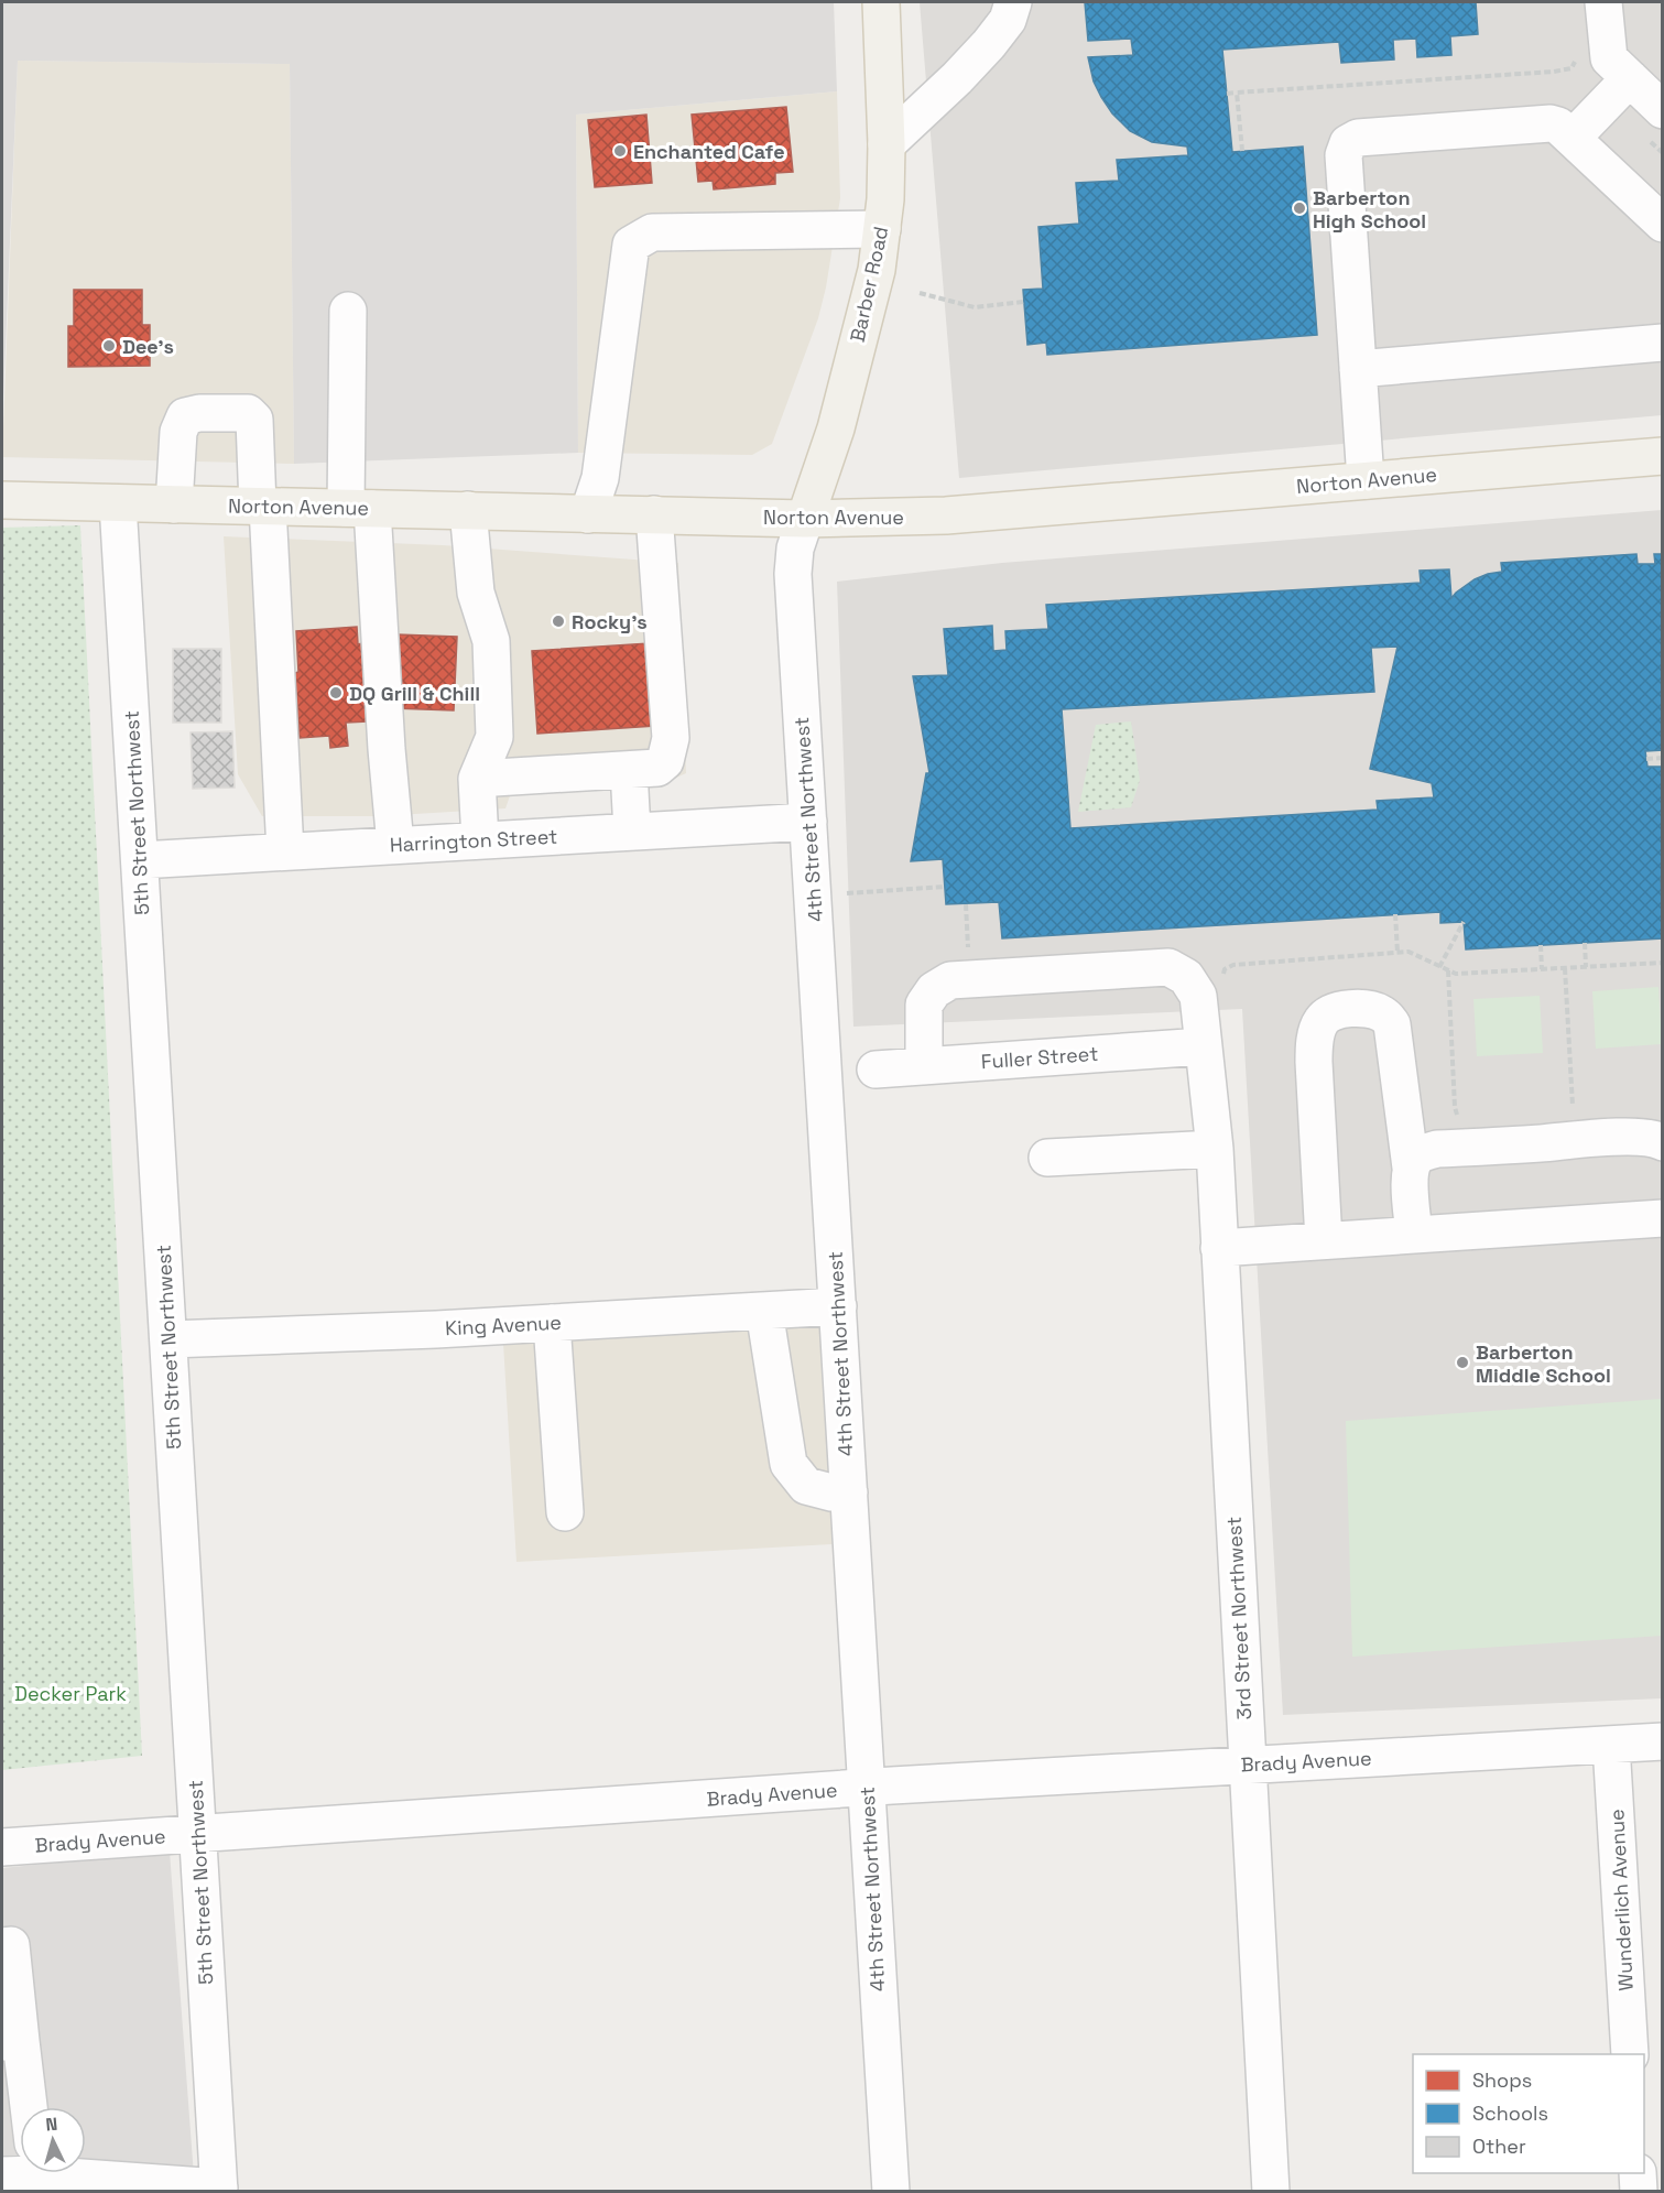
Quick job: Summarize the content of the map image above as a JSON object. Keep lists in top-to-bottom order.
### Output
{
  "streets": {
    "main road": ["Barber Road", "Norton Avenue"],
    "street": [
      "5th Street Northwest",
      "4th Street Northwest",
      "Harrington Street",
      "Fuller Street",
      "King Avenue",
      "3rd Street Northwest",
      "Brady Avenue",
      "Wunderlich Avenue"
    ]
  },
  "crossings": [
    ["Barber Road", "Norton Avenue"],
    ["Barber Road", "4th Street Northwest"],
    ["Norton Avenue", "5th Street Northwest"],
    ["Norton Avenue", "4th Street Northwest"],
    ["5th Street Northwest", "Harrington Street"],
    ["5th Street Northwest", "King Avenue"],
    ["5th Street Northwest", "Brady Avenue"],
    ["4th Street Northwest", "Harrington Street"],
    ["4th Street Northwest", "King Avenue"],
    ["4th Street Northwest", "Brady Avenue"],
    ["Fuller Street", "3rd Street Northwest"],
    ["3rd Street Northwest", "Brady Avenue"],
    ["Brady Avenue", "Wunderlich Avenue"]
  ],
  "parks": ["Decker Park"],
  "places": [
    "Enchanted Cafe",
    "Barberton High School",
    "Dee's",
    "Rocky's",
    "DQ Grill & Chill",
    "Barberton Middle School"
  ],
  "legend": ["Shops", "Schools", "Other"],
  "north": "top"
}
